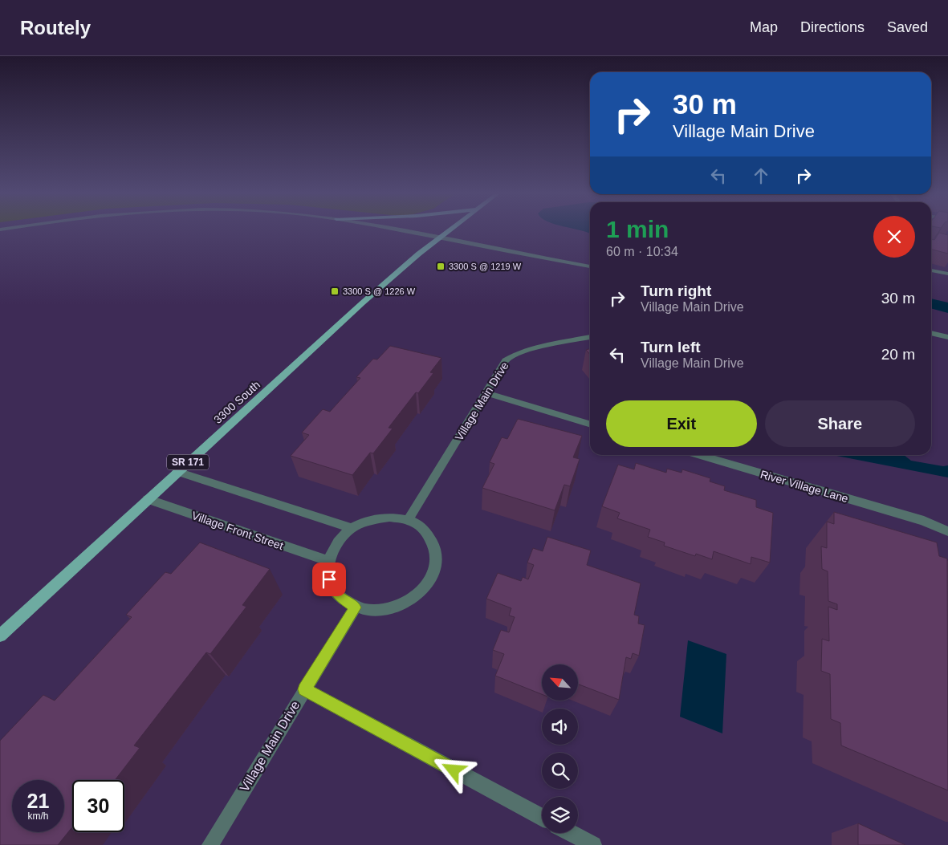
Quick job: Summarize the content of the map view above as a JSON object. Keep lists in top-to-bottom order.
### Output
{
  "streets": {
    "main road": ["3300 South", "SR 171"],
    "street": ["Village Main Drive", "River Village Lane", "Village Front Street"]
  },
  "crossings": [
    ["Village Main Drive", "Village Front Street"],
    ["3300 South", "Village Front Street"]
  ],
  "places": {
    "transit": ["3300 S @ 1219 W", "3300 S @ 1226 W"]
  },
  "north": "top left",
  "page": {
    "header": "Routely",
    "nav": ["Map", "Directions", "Saved"],
    "turn": ["30 m", "Village Main Drive"],
    "heading": ["1 min", "60 m · 10:34"],
    "list": [
      {
        "name": "Turn right",
        "note": "Village Main Drive",
        "value": "30 m"
      },
      {
        "name": "Turn left",
        "note": "Village Main Drive",
        "value": "20 m"
      }
    ],
    "buttons": ["Exit", "Share"],
    "speed": "21 km/h",
    "limit": "30"
  }
}
